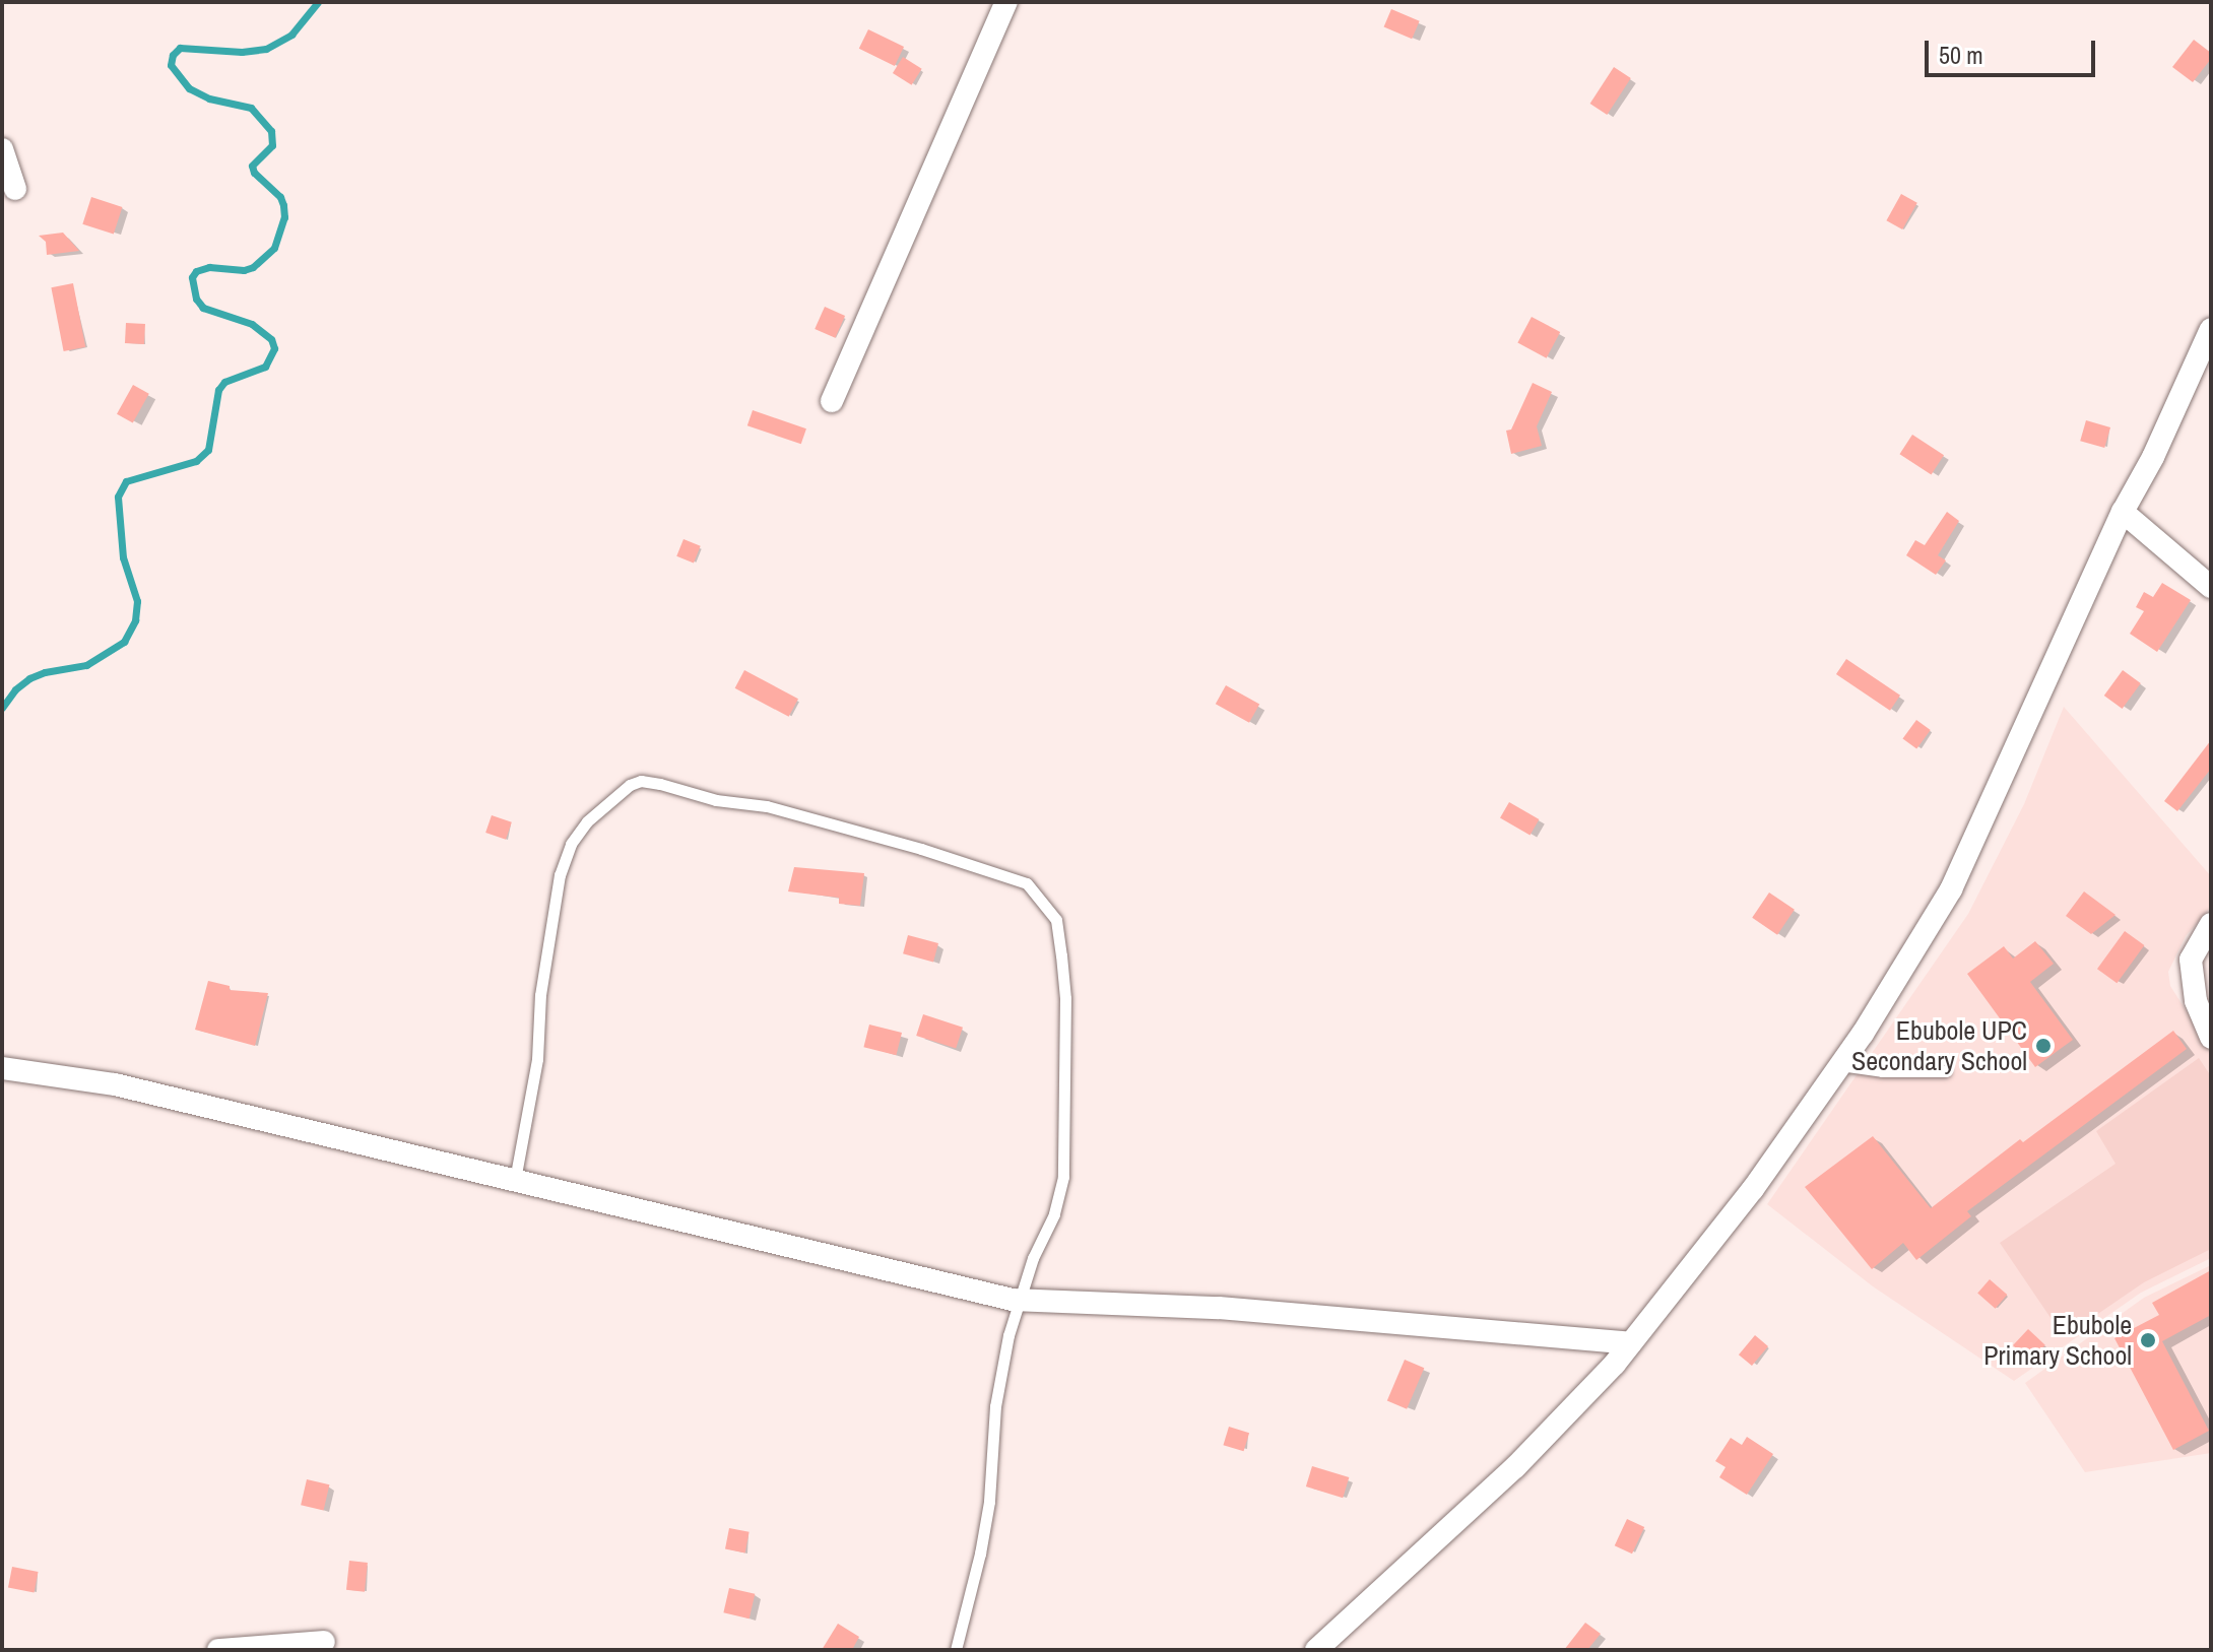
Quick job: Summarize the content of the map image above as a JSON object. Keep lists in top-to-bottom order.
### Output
{
  "places": ["Ebubole UPC Secondary School", "Ebubole Primary School"],
  "scale_bar": "50 m"
}
